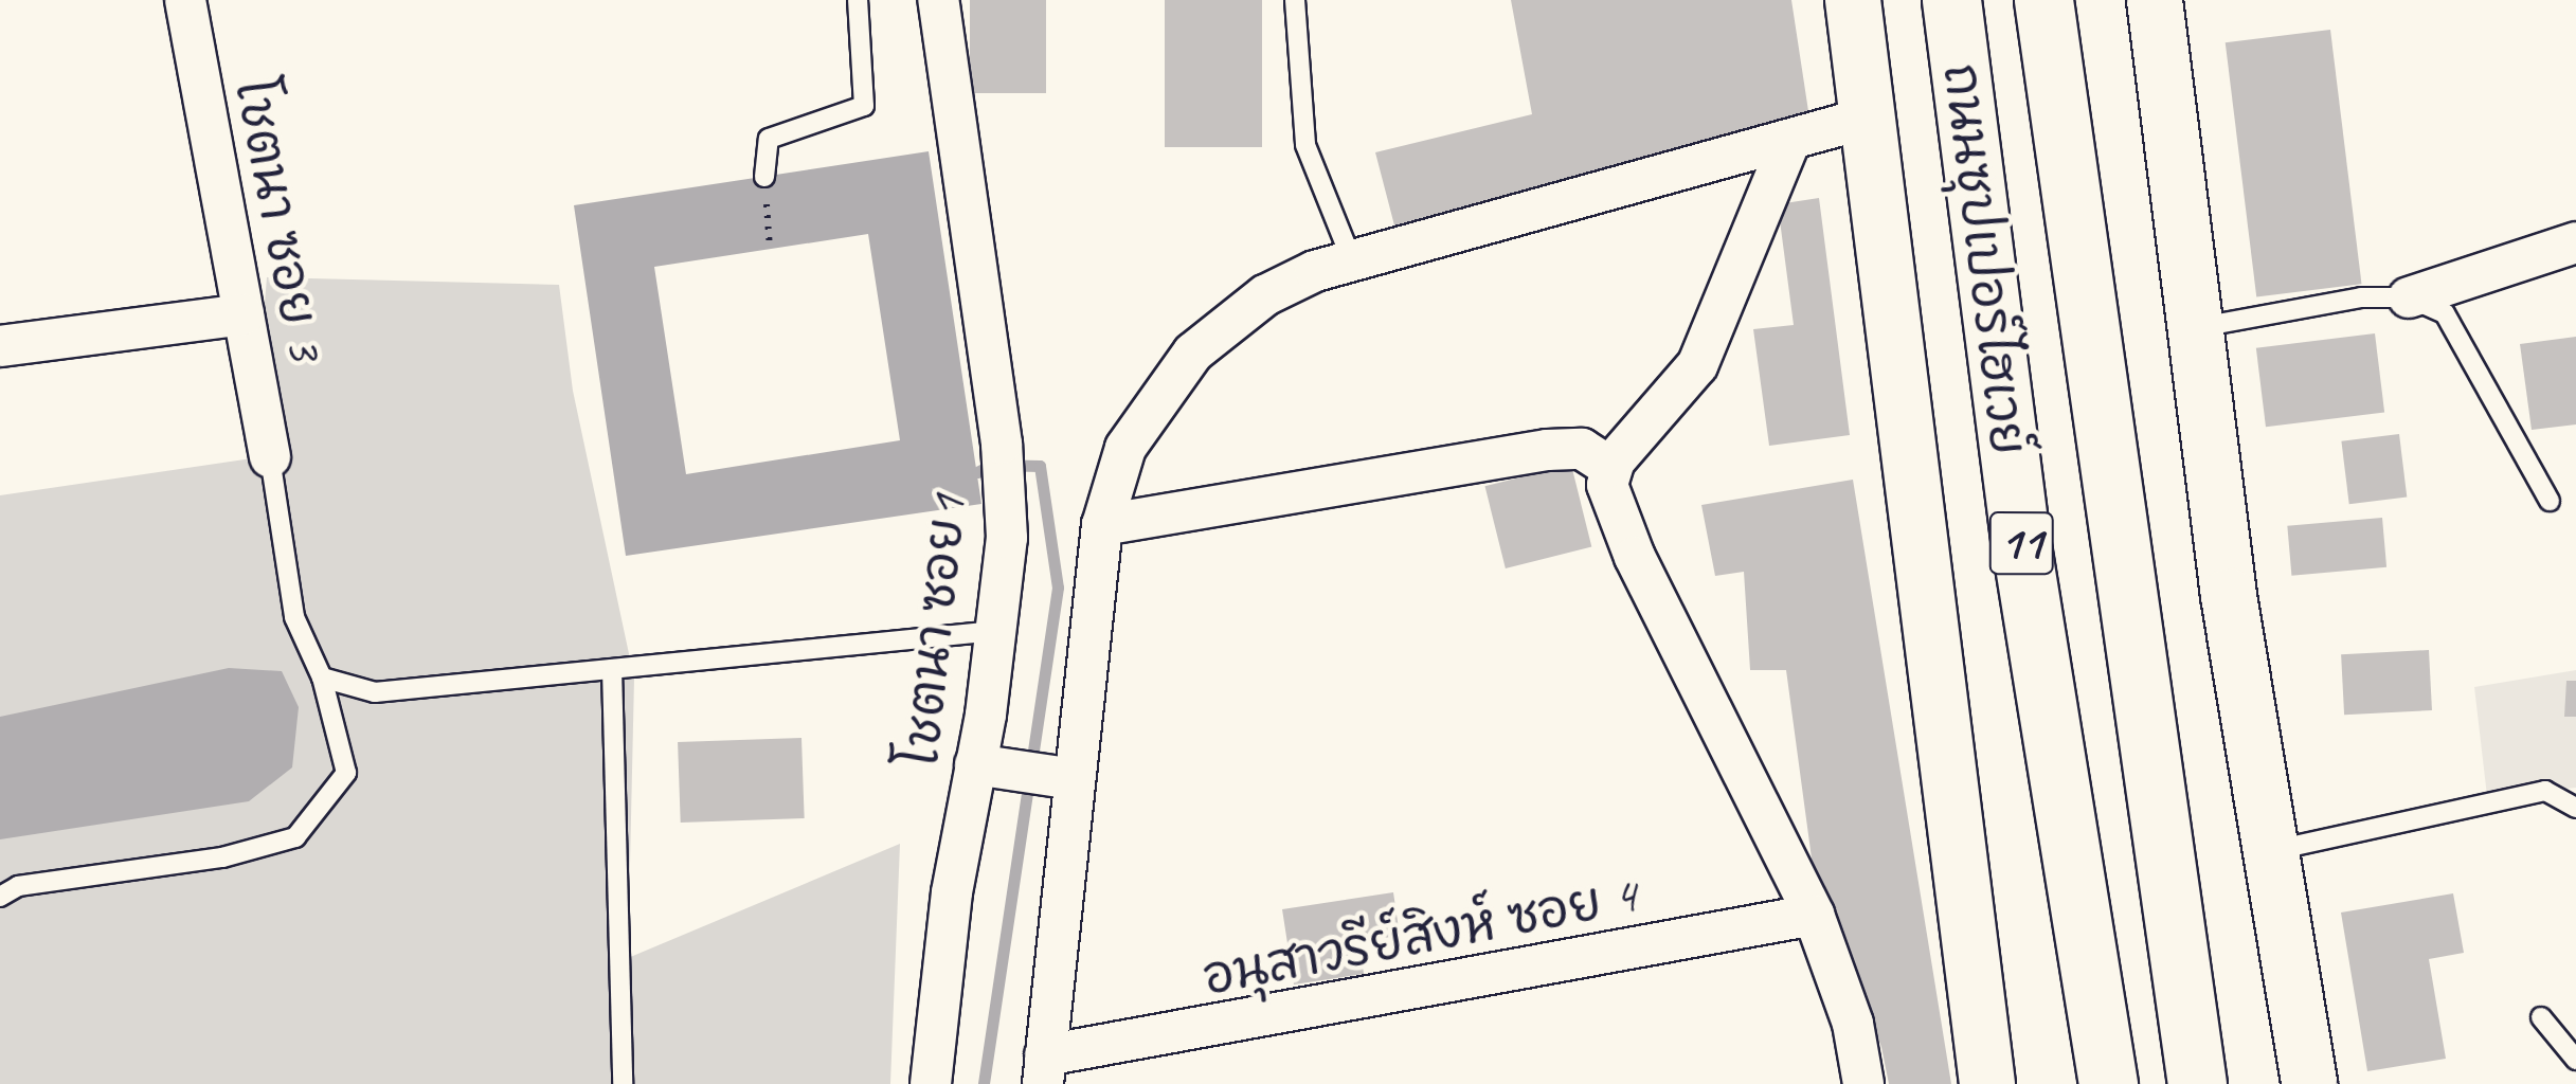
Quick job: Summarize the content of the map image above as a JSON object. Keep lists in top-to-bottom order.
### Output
{
  "streets": {
    "highway": ["ถนนซุปเปอร์ไฮเวย์", "11"],
    "street": ["โชตนา ซอย 3", "โชตนา ซอย1", "อนุสาวรีย์สิงห์ ซอย 4"]
  }
}
